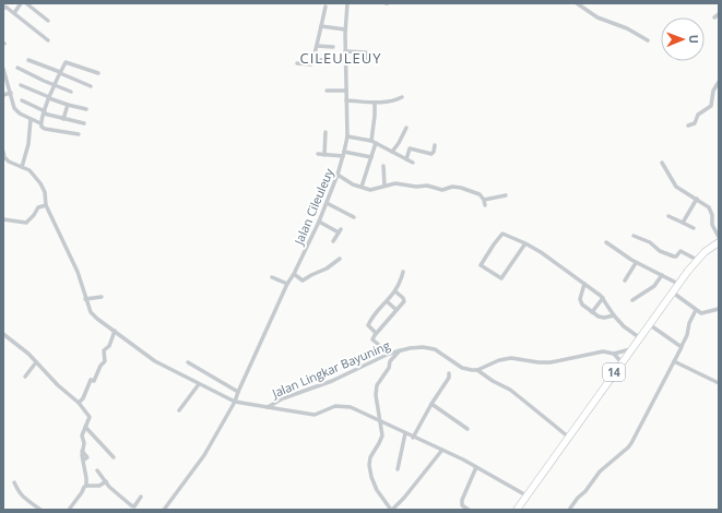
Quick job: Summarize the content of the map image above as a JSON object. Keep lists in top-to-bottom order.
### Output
{
  "streets": {
    "highway": ["14"],
    "street": ["Jalan Cileuleuy", "Jalan Lingkar Bayuning"]
  },
  "crossings": [
    ["Jalan Cileuleuy", "Jalan Lingkar Bayuning"],
    ["Jalan Lingkar Bayuning", "14"]
  ],
  "districts": ["CILEULEUY"],
  "north": "right"
}
